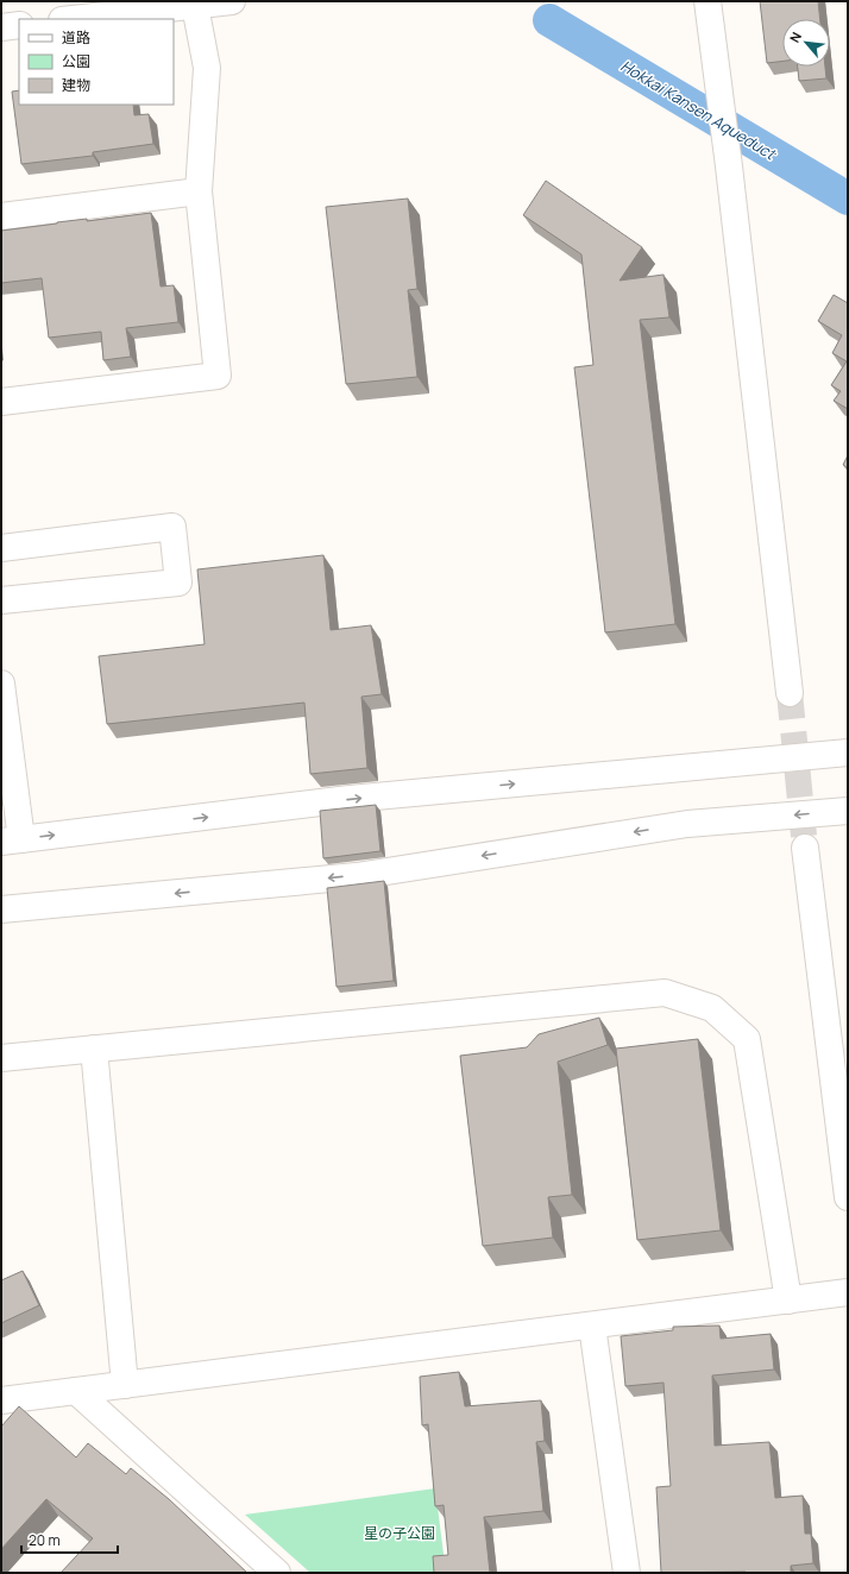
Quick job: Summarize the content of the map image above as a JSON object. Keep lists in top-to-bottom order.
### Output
{
  "water": ["Hokkai Kansen Aqueduct"],
  "parks": ["星の子公園"],
  "legend": ["道路", "公園", "建物"],
  "scale_bar": "20 m",
  "north": "top left"
}
